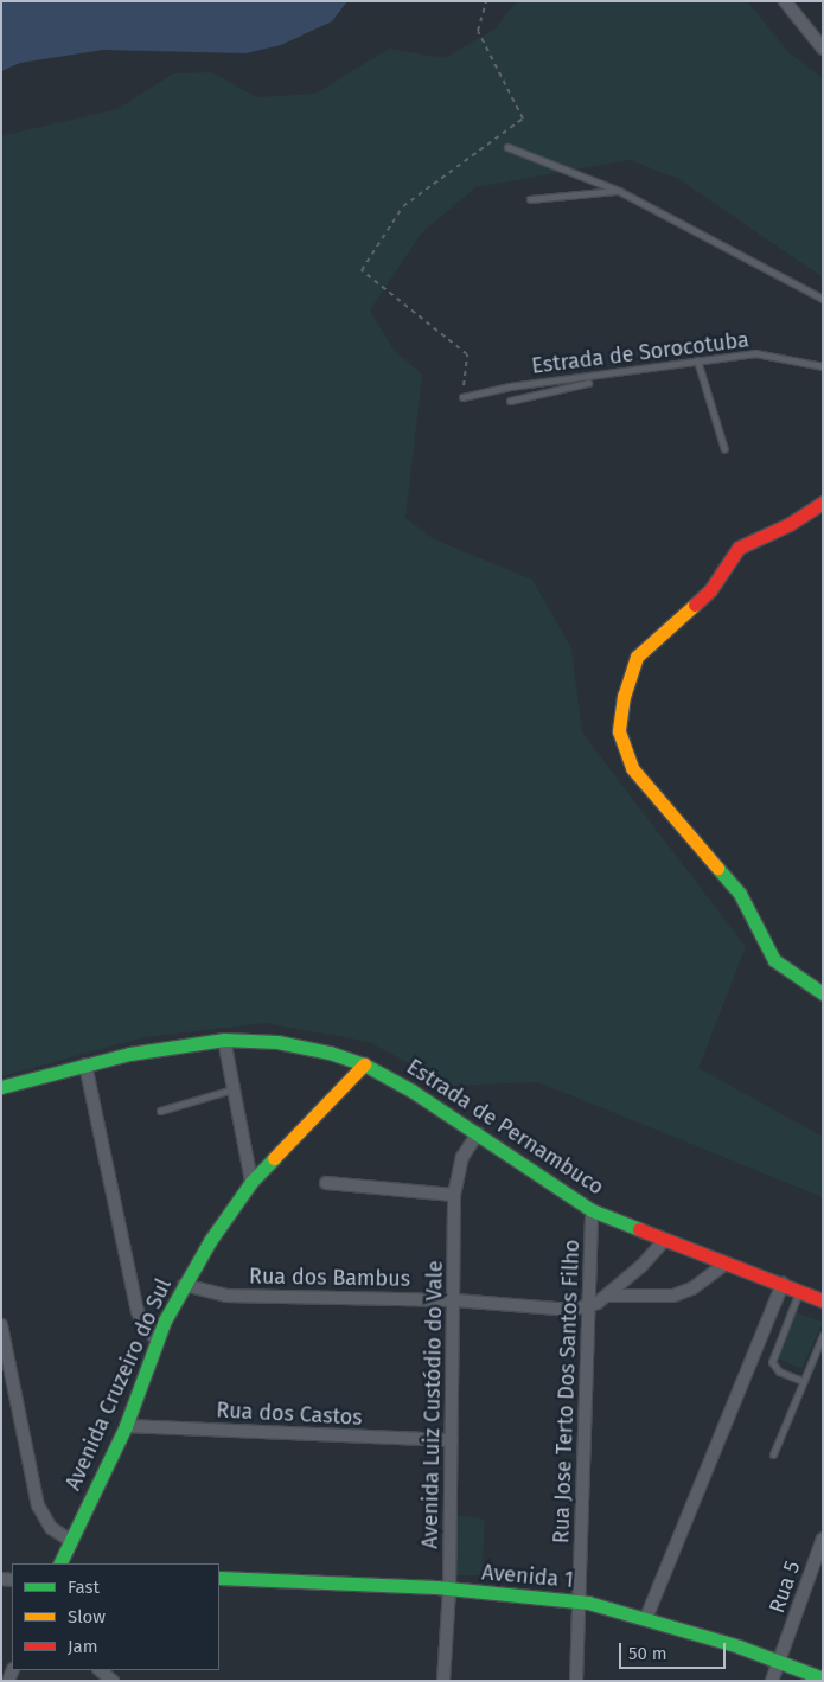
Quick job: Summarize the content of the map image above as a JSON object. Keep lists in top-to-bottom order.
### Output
{
  "streets": {
    "street": [
      "Estrada de Pernambuco",
      "Rua dos Bambus",
      "Avenida Cruzeiro do Sul",
      "Rua Jose Terto Dos Santos Filho",
      "Avenida Luiz Custódio do Vale",
      "Rua dos Castos",
      "Avenida 1",
      "Rua 5"
    ],
    "lane": ["Estrada de Sorocotuba"]
  },
  "crossings": [
    ["Estrada de Pernambuco", "Rua dos Bambus"],
    ["Estrada de Pernambuco", "Avenida Cruzeiro do Sul"],
    ["Estrada de Pernambuco", "Rua Jose Terto Dos Santos Filho"],
    ["Estrada de Pernambuco", "Avenida Luiz Custódio do Vale"],
    ["Rua dos Bambus", "Avenida Cruzeiro do Sul"],
    ["Rua dos Bambus", "Rua Jose Terto Dos Santos Filho"],
    ["Rua dos Bambus", "Avenida Luiz Custódio do Vale"],
    ["Avenida Cruzeiro do Sul", "Rua dos Castos"],
    ["Rua Jose Terto Dos Santos Filho", "Avenida 1"],
    ["Avenida Luiz Custódio do Vale", "Rua dos Castos"],
    ["Avenida Luiz Custódio do Vale", "Avenida 1"],
    ["Avenida 1", "Rua 5"]
  ],
  "legend": ["Fast", "Slow", "Jam"],
  "scale_bar": "50 m"
}
